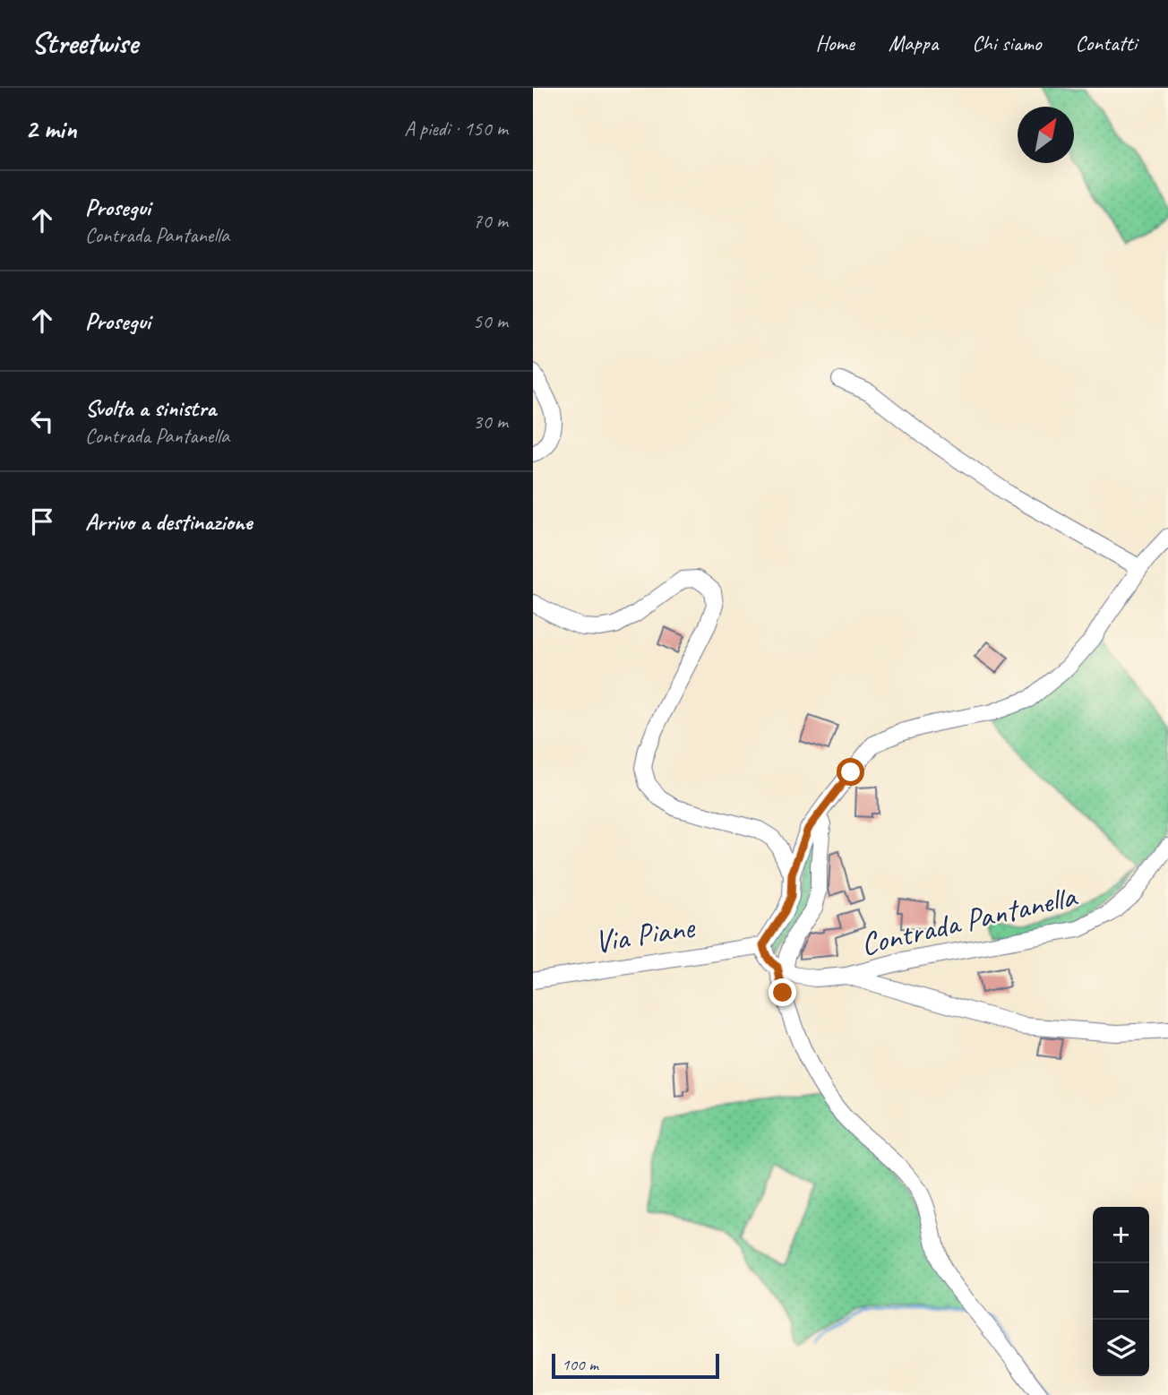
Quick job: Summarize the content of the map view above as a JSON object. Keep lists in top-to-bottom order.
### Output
{
  "streets": {
    "street": ["Contrada Pantanella", "Via Piane"]
  },
  "scale_bar": "100 m",
  "north": "top right",
  "page": {
    "header": "Streetwise",
    "nav": [
      "Home",
      "Mappa",
      "Chi siamo",
      "Contatti"
    ],
    "heading": ["2 min", "A piedi · 150 m"],
    "list": [
      ["Prosegui", "Contrada Pantanella", "70 m"],
      ["Prosegui", "50 m"],
      ["Svolta a sinistra", "Contrada Pantanella", "30 m"],
      "Arrivo a destinazione"
    ],
    "map_buttons": ["+", "−"],
    "scale": "100 m"
  }
}
